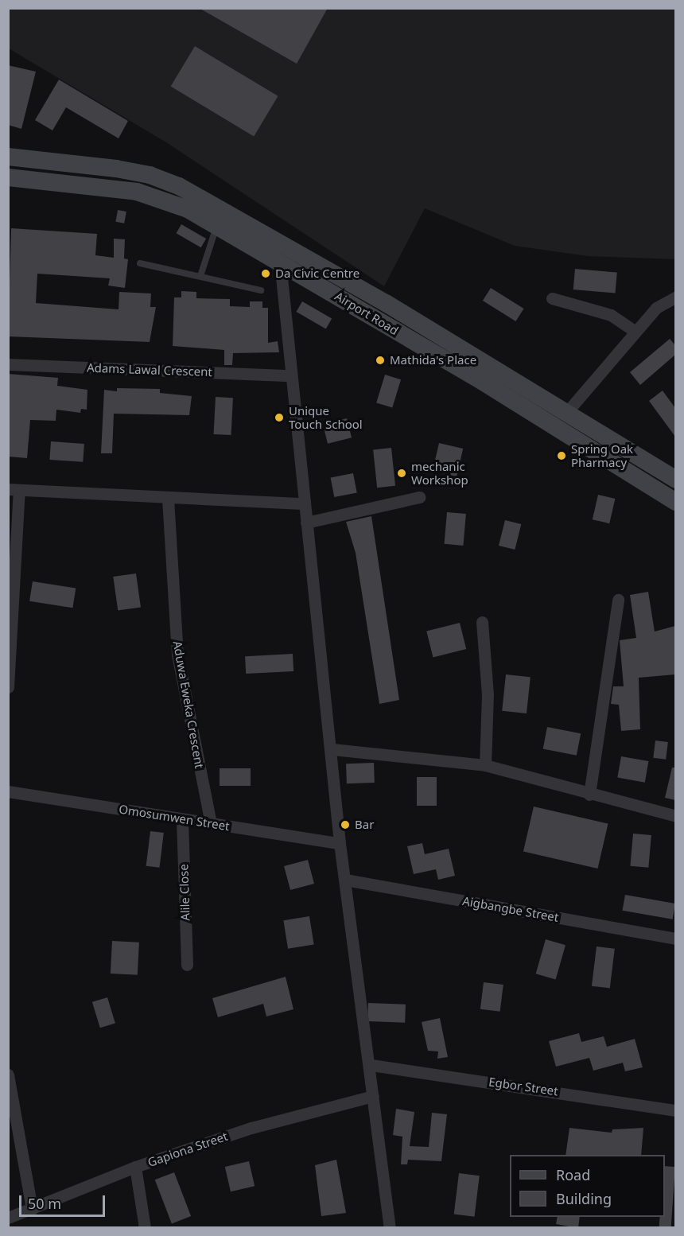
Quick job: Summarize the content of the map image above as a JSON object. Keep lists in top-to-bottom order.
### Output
{
  "streets": {
    "main road": ["Airport Road"],
    "street": [
      "Adams Lawal Crescent",
      "Aduwa Eweka Crescent",
      "Omosumwen Street",
      "Alile Close",
      "Aigbangbe Street",
      "Egbor Street",
      "Gapiona Street"
    ]
  },
  "crossings": [
    ["Aduwa Eweka Crescent", "Omosumwen Street"],
    ["Omosumwen Street", "Alile Close"]
  ],
  "places": [
    "Da Civic Centre",
    "Mathida's Place",
    "Unique Touch School",
    "Spring Oak Pharmacy",
    "mechanic Workshop",
    "Bar"
  ],
  "legend": ["Road", "Building"],
  "scale_bar": "50 m"
}
